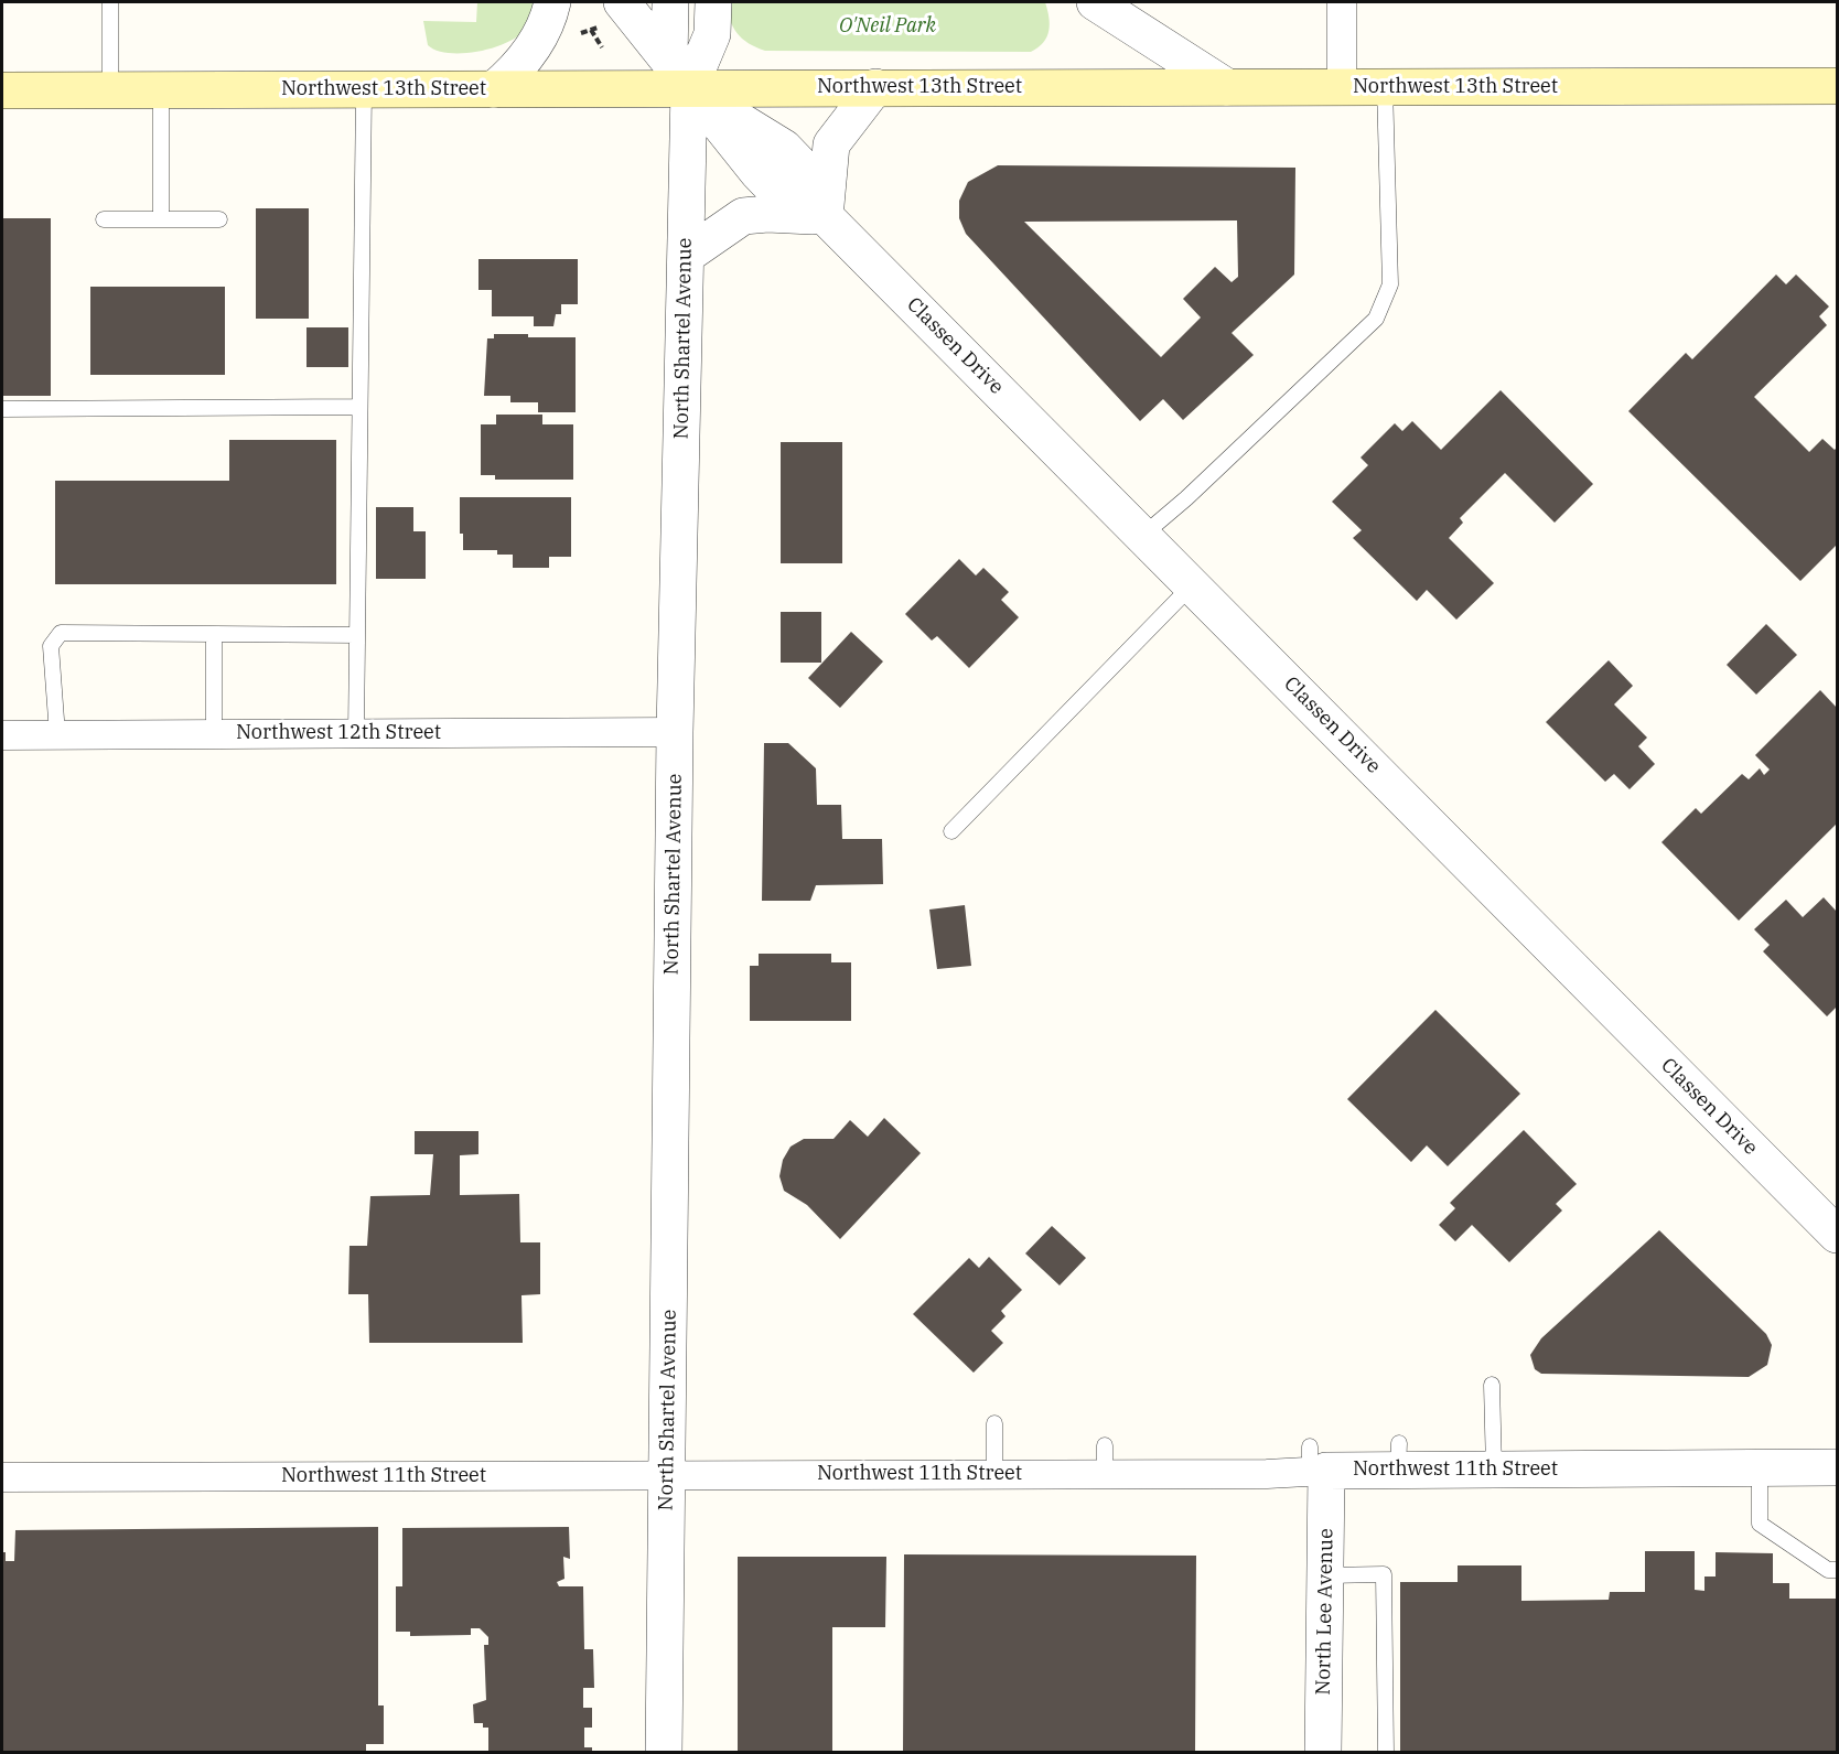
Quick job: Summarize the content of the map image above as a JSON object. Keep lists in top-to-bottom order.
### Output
{
  "streets": {
    "main road": ["Northwest 13th Street"],
    "street": [
      "North Shartel Avenue",
      "Classen Drive",
      "Northwest 12th Street",
      "Northwest 11th Street",
      "North Lee Avenue"
    ]
  },
  "crossings": [
    ["Northwest 13th Street", "North Shartel Avenue"],
    ["Northwest 13th Street", "Classen Drive"],
    ["North Shartel Avenue", "Classen Drive"],
    ["North Shartel Avenue", "Northwest 12th Street"],
    ["North Shartel Avenue", "Northwest 11th Street"],
    ["Northwest 11th Street", "North Lee Avenue"]
  ],
  "parks": ["O'Neil Park"]
}
